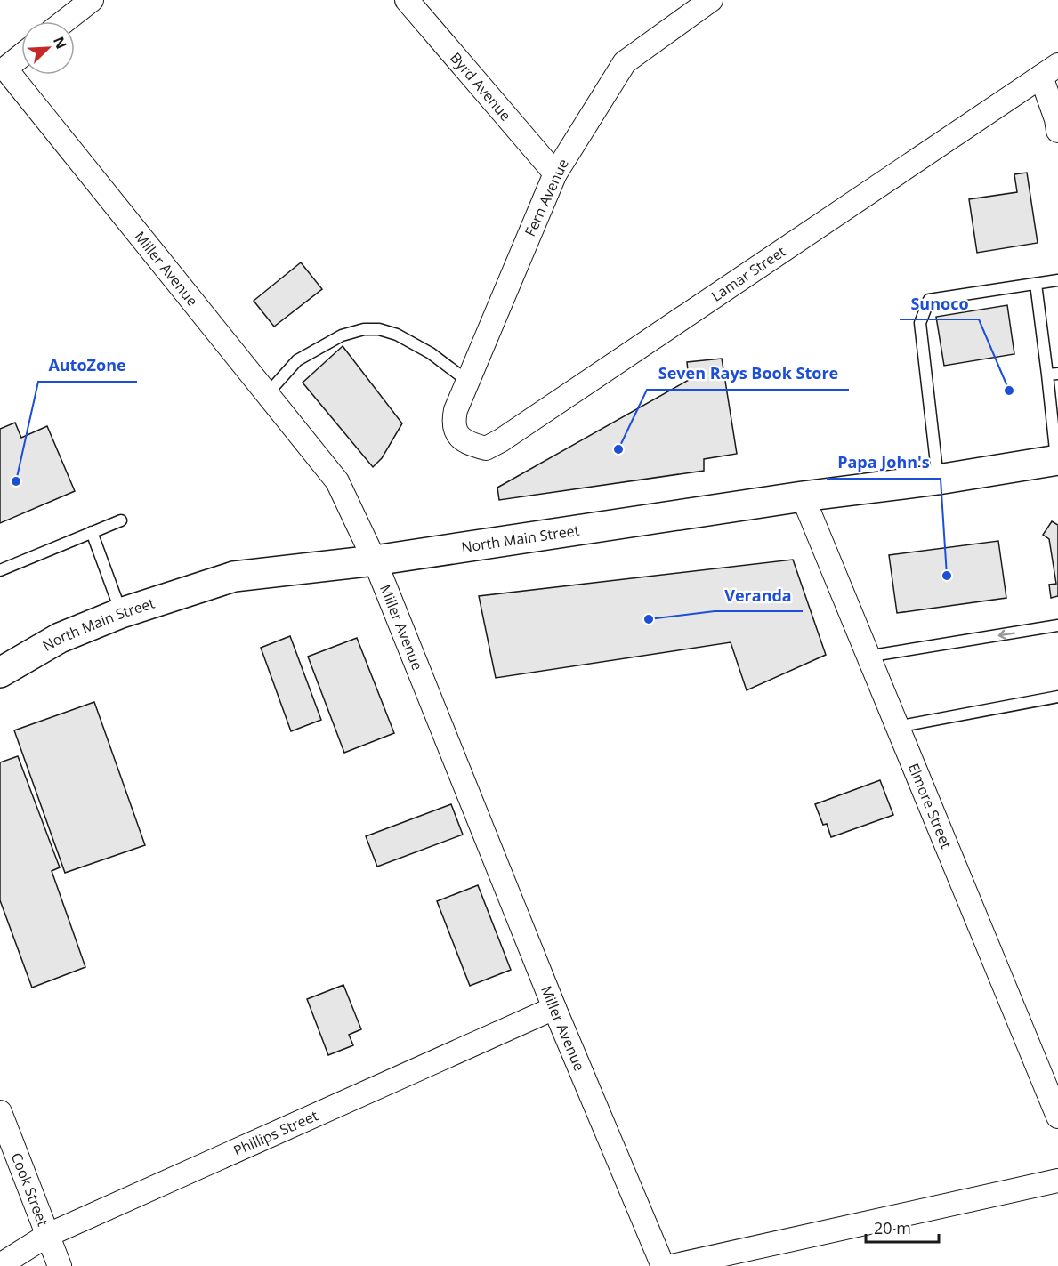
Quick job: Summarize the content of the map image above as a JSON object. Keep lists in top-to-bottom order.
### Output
{
  "streets": {
    "main road": ["North Main Street"],
    "street": [
      "Byrd Avenue",
      "Fern Avenue",
      "Miller Avenue",
      "Lamar Street",
      "Elmore Street",
      "Phillips Street",
      "Cook Street"
    ]
  },
  "crossings": [
    ["Byrd Avenue", "Fern Avenue"],
    ["Fern Avenue", "Lamar Street"],
    ["Miller Avenue", "North Main Street"],
    ["Miller Avenue", "Phillips Street"],
    ["North Main Street", "Elmore Street"],
    ["Phillips Street", "Cook Street"]
  ],
  "places": [
    "Sunoco",
    "Seven Rays Book Store",
    "AutoZone",
    "Papa John's",
    "Veranda"
  ],
  "scale_bar": "20 m",
  "north": "top right"
}
